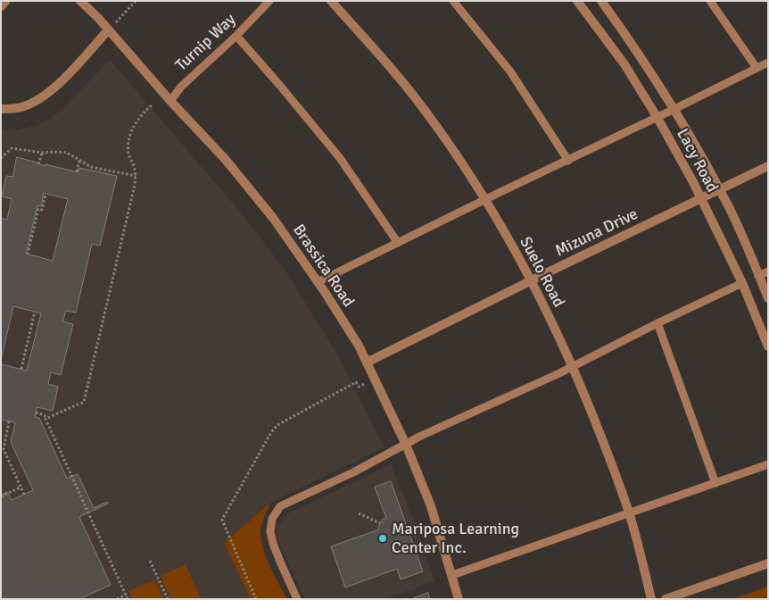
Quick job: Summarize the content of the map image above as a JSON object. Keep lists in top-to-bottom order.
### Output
{
  "streets": {
    "street": [
      "Lacy Road",
      "Mizuna Drive",
      "Brassica Road",
      "Suelo Road"
    ],
    "lane": ["Turnip Way"]
  },
  "crossings": [
    ["Turnip Way", "Brassica Road"],
    ["Lacy Road", "Mizuna Drive"],
    ["Mizuna Drive", "Brassica Road"],
    ["Mizuna Drive", "Suelo Road"]
  ],
  "places": ["Mariposa Learning Center Inc."]
}
